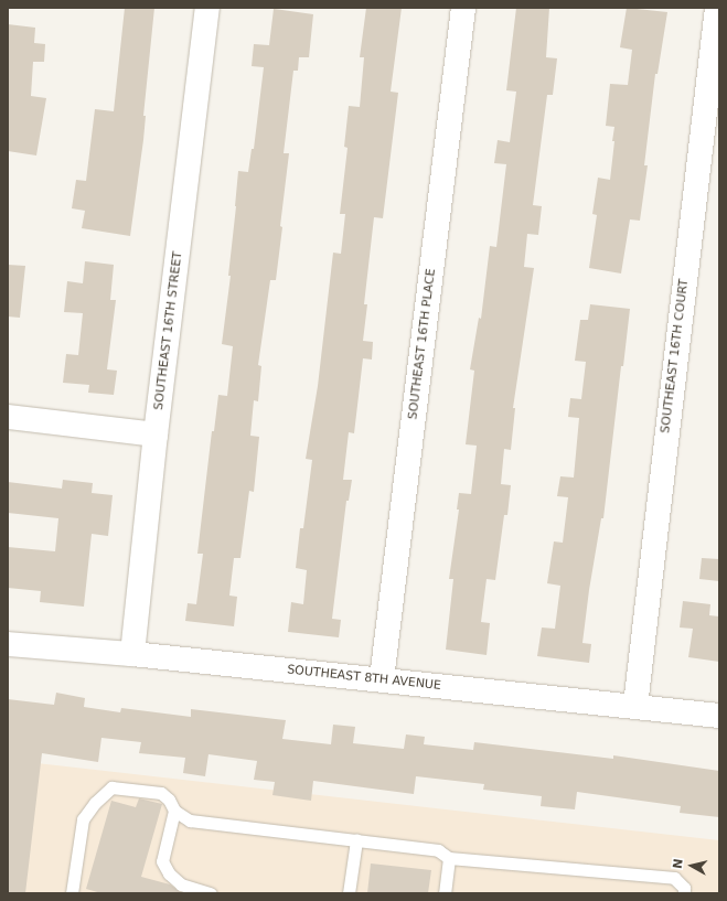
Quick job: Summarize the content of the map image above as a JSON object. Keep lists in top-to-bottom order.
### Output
{
  "streets": {
    "street": [
      "SOUTHEAST 16TH STREET",
      "SOUTHEAST 16TH PLACE",
      "SOUTHEAST 16TH COURT",
      "SOUTHEAST 8TH AVENUE"
    ]
  },
  "crossings": [
    ["SOUTHEAST 16TH STREET", "SOUTHEAST 8TH AVENUE"],
    ["SOUTHEAST 16TH PLACE", "SOUTHEAST 8TH AVENUE"],
    ["SOUTHEAST 16TH COURT", "SOUTHEAST 8TH AVENUE"]
  ],
  "north": "left"
}
